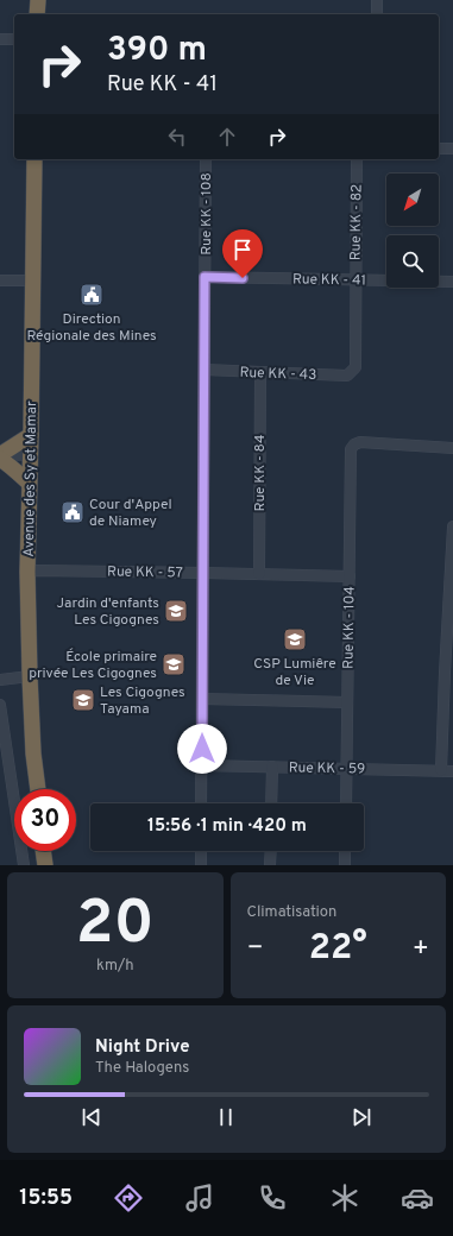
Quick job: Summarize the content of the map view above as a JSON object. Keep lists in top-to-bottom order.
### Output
{
  "streets": {
    "highway": ["Avenue des Sy et Mamar"],
    "street": [
      "Rue KK - 108",
      "Rue KK - 82",
      "Rue KK - 41",
      "Rue KK - 43",
      "Rue KK - 84",
      "Rue KK - 57",
      "Rue KK - 104",
      "Rue KK - 59"
    ]
  },
  "crossings": [
    ["Rue KK - 108", "Rue KK - 41"],
    ["Rue KK - 108", "Rue KK - 43"],
    ["Rue KK - 108", "Rue KK - 57"],
    ["Rue KK - 108", "Rue KK - 59"],
    ["Rue KK - 82", "Rue KK - 41"],
    ["Rue KK - 82", "Rue KK - 43"],
    ["Rue KK - 43", "Rue KK - 84"],
    ["Rue KK - 84", "Rue KK - 57"],
    ["Avenue des Sy et Mamar", "Rue KK - 57"],
    ["Rue KK - 57", "Rue KK - 104"],
    ["Rue KK - 104", "Rue KK - 59"]
  ],
  "places": {
    "public building": ["Direction Régionale des Mines", "Cour d'Appel de Niamey"],
    "school or university": [
      "Jardin d'enfants Les Cigognes",
      "CSP Lumiêre de Vie",
      "École primaire privée Les Cigognes",
      "Les Cigognes Tayama"
    ]
  },
  "north": "bottom left",
  "page": {
    "turn": ["390 m", "Rue KK - 41"],
    "limit": "30",
    "trip": "15:56 · 1 min · 420 m",
    "tile": [
      ["20", "km/h"],
      "Climatisation"
    ],
    "heat": ["−", "22°", "+"],
    "song": ["Night Drive", "The Halogens"],
    "tabs": "15:55"
  }
}
